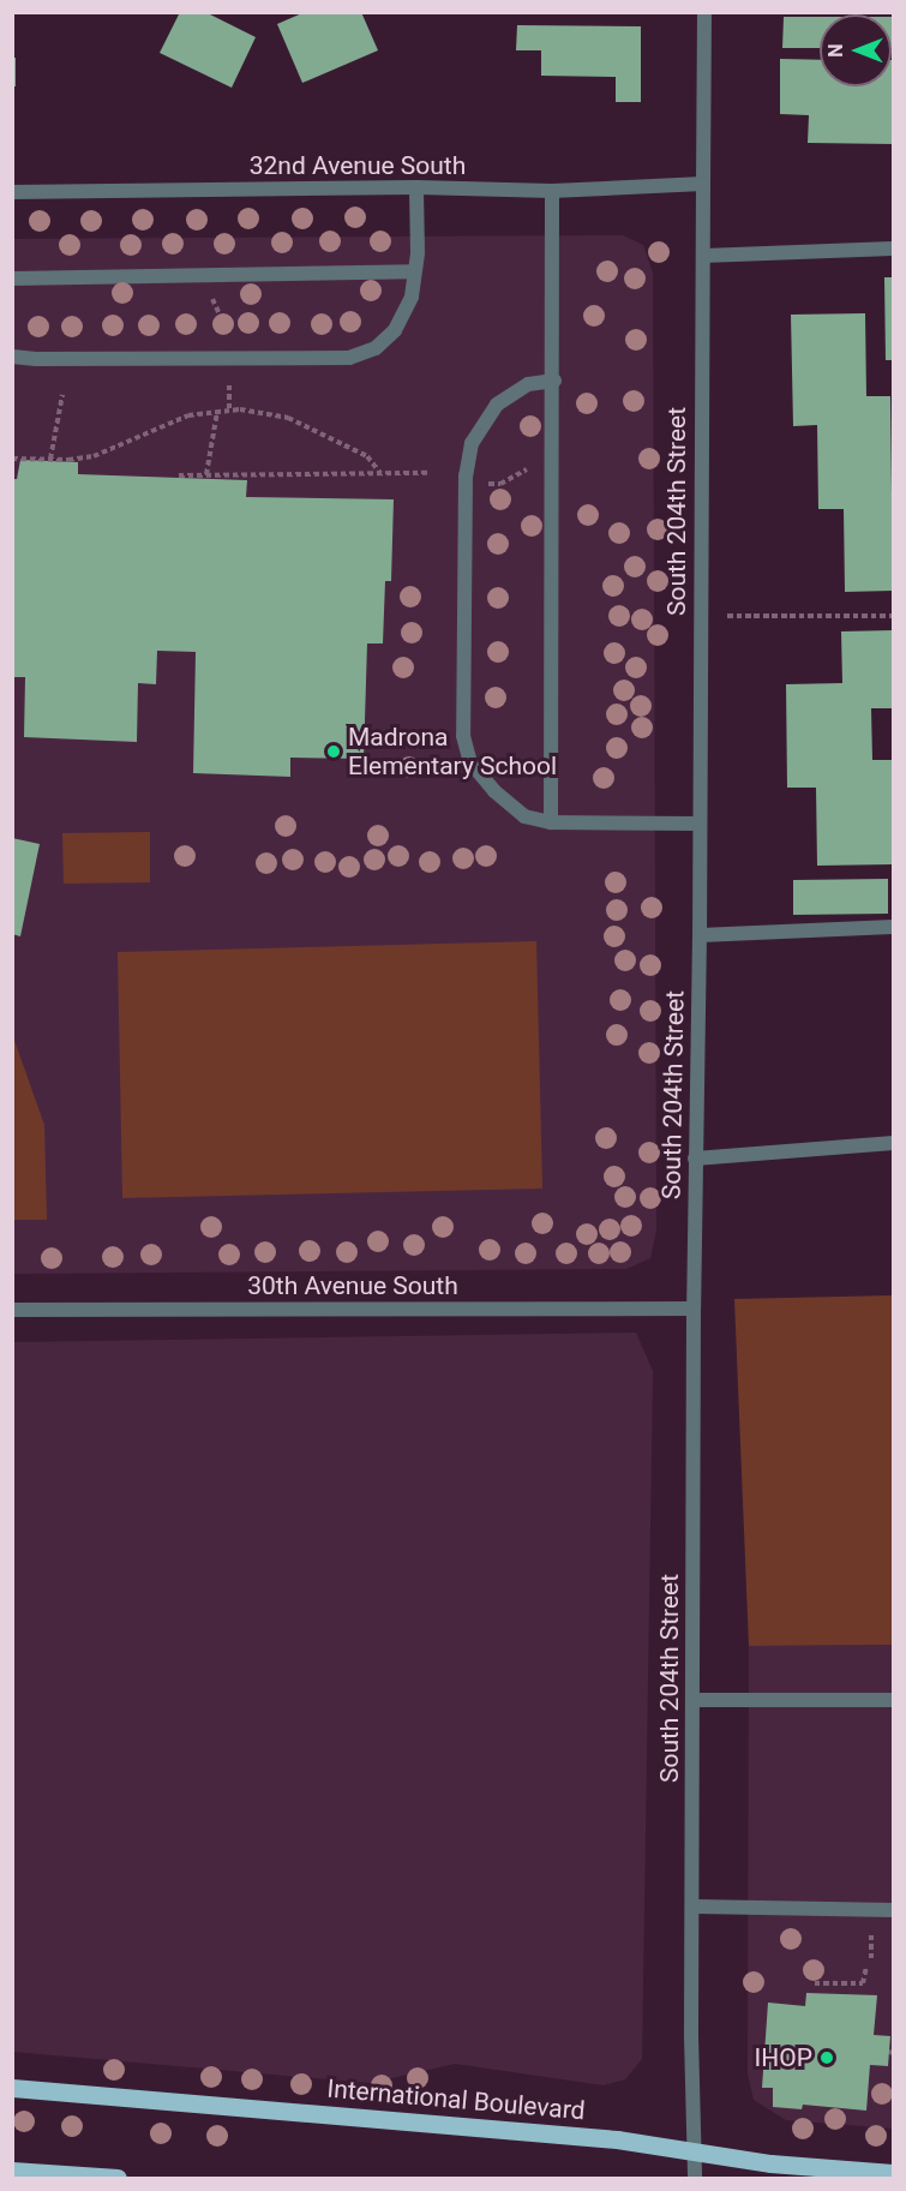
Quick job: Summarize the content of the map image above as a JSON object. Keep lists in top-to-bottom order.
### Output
{
  "streets": {
    "main road": ["International Boulevard"],
    "street": ["32nd Avenue South", "South 204th Street", "30th Avenue South"]
  },
  "crossings": [
    ["32nd Avenue South", "South 204th Street"],
    ["South 204th Street", "30th Avenue South"],
    ["South 204th Street", "International Boulevard"]
  ],
  "places": ["Madrona Elementary School", "IHOP"],
  "north": "left"
}
